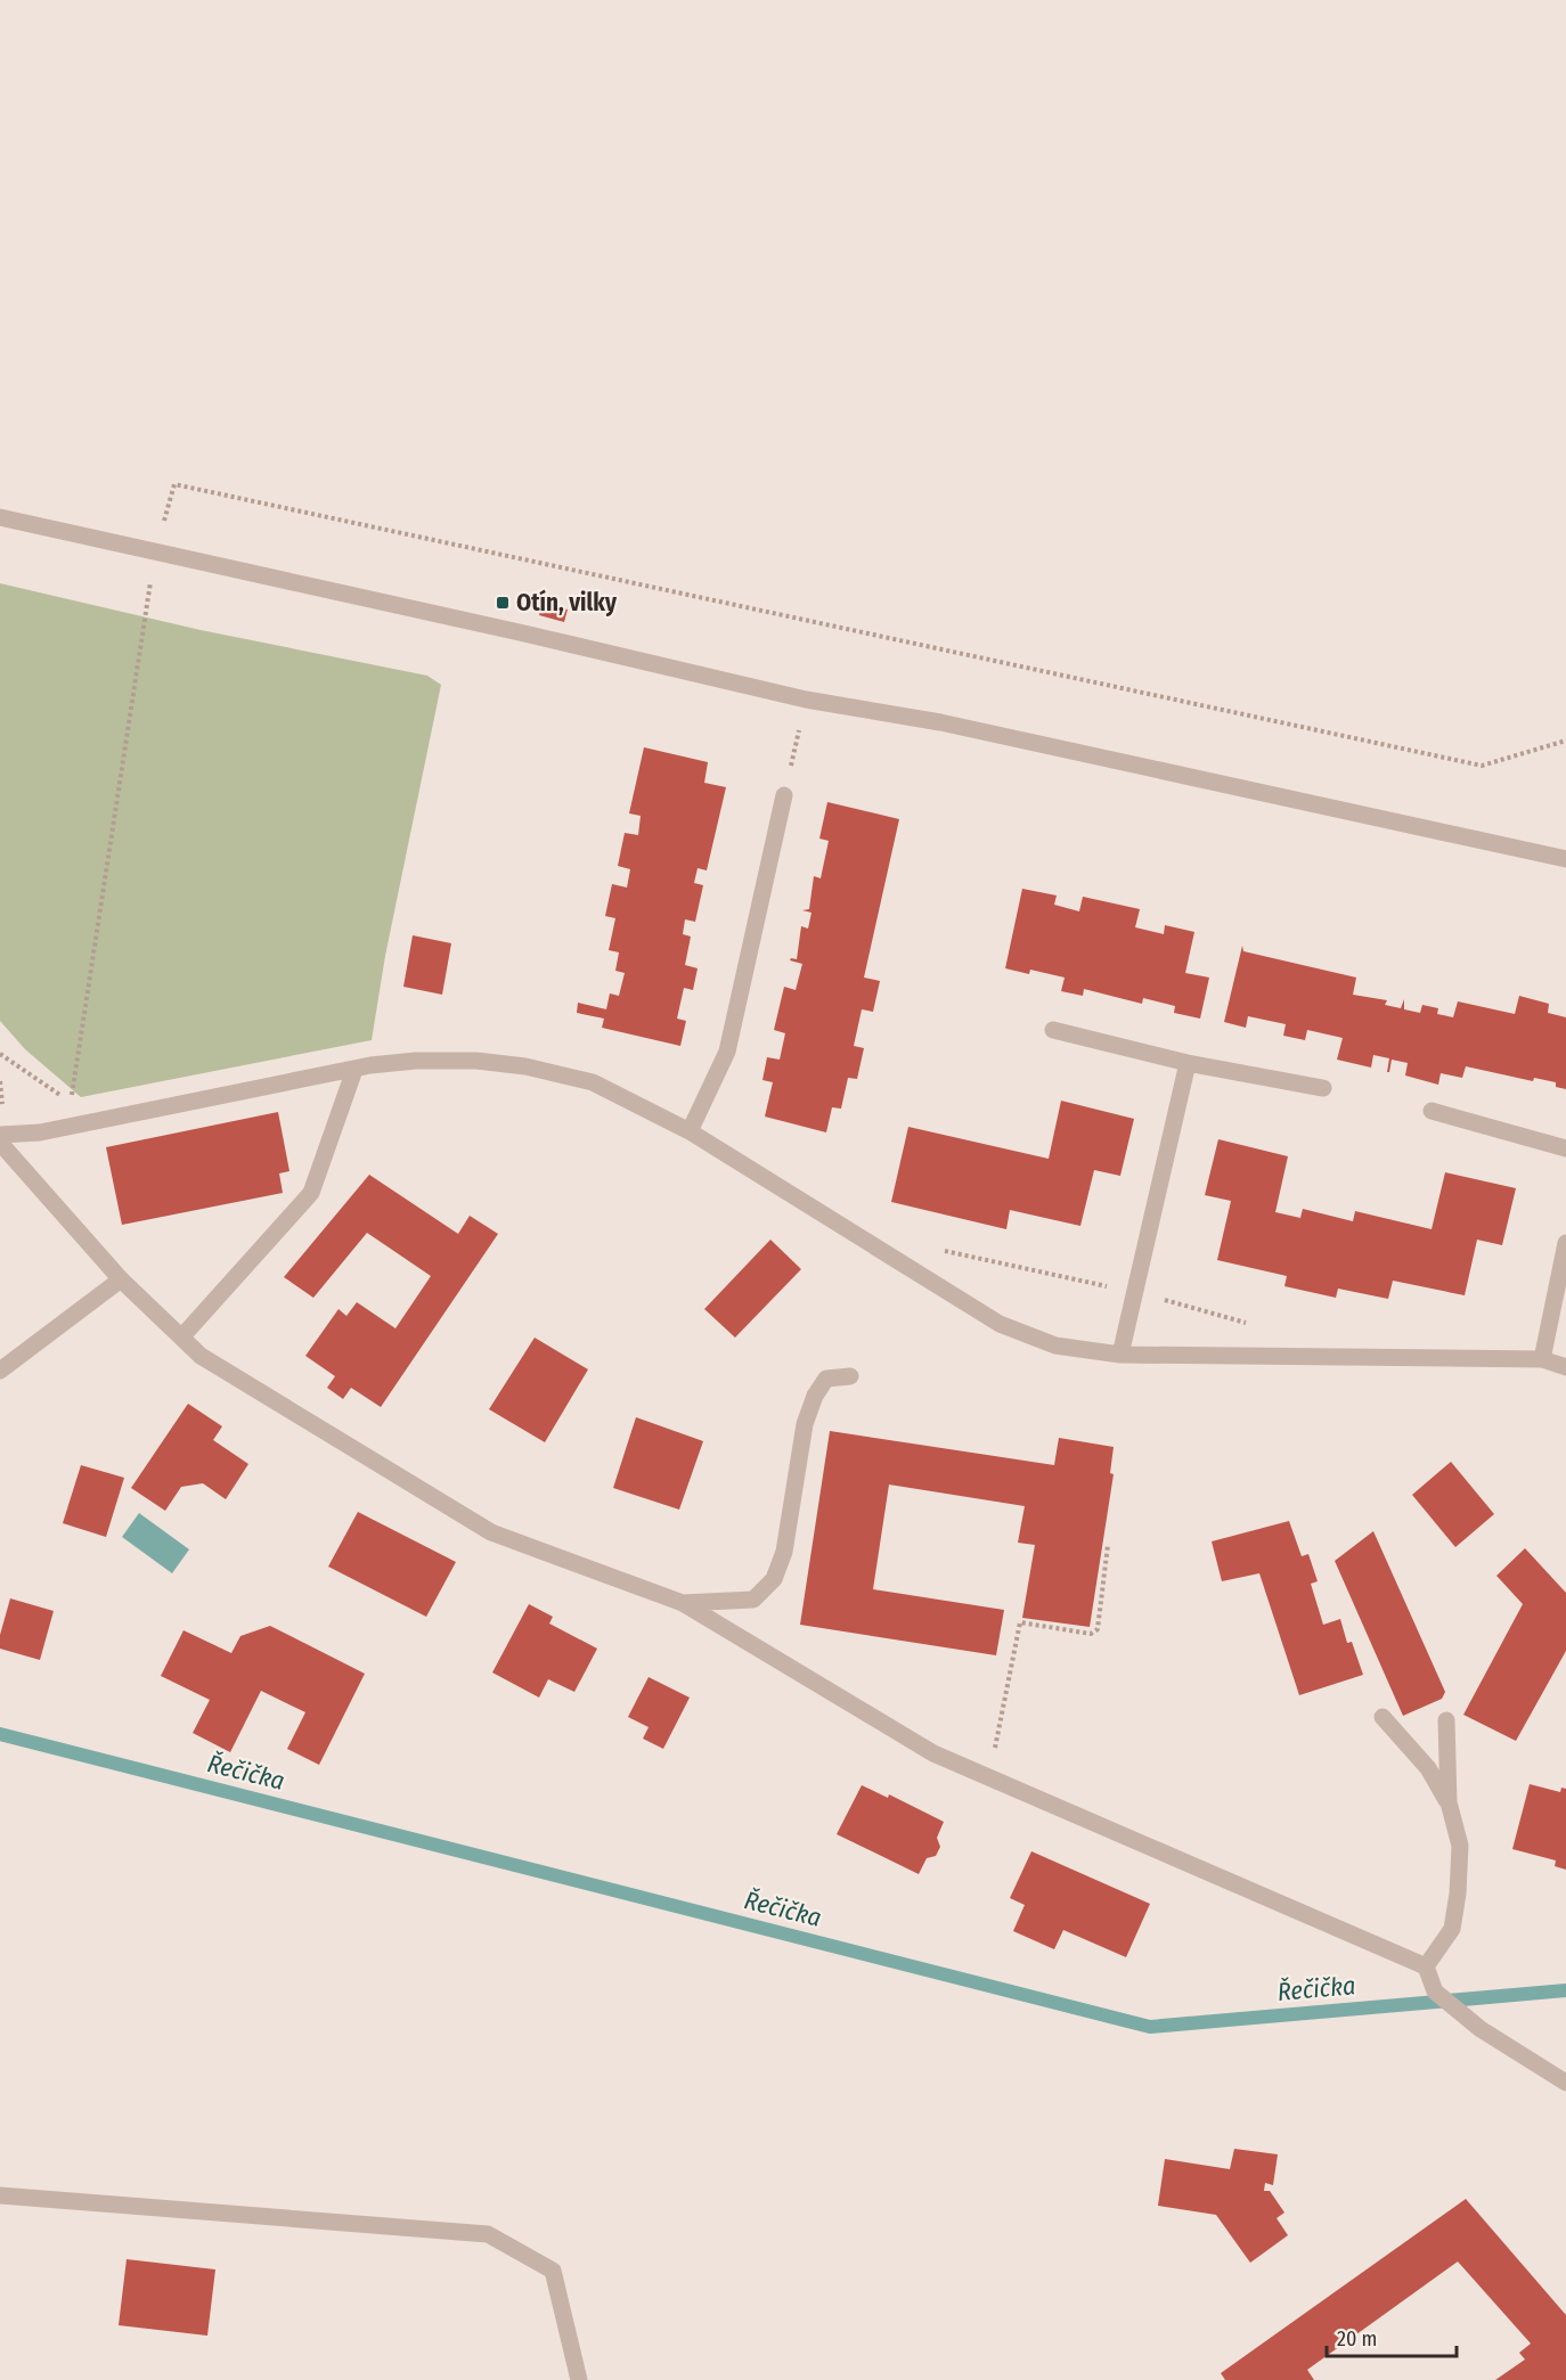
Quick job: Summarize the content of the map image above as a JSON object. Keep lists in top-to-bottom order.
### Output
{
  "water": ["Řečička"],
  "places": {
    "transit": ["Otín, vilky"]
  },
  "scale_bar": "20 m"
}
